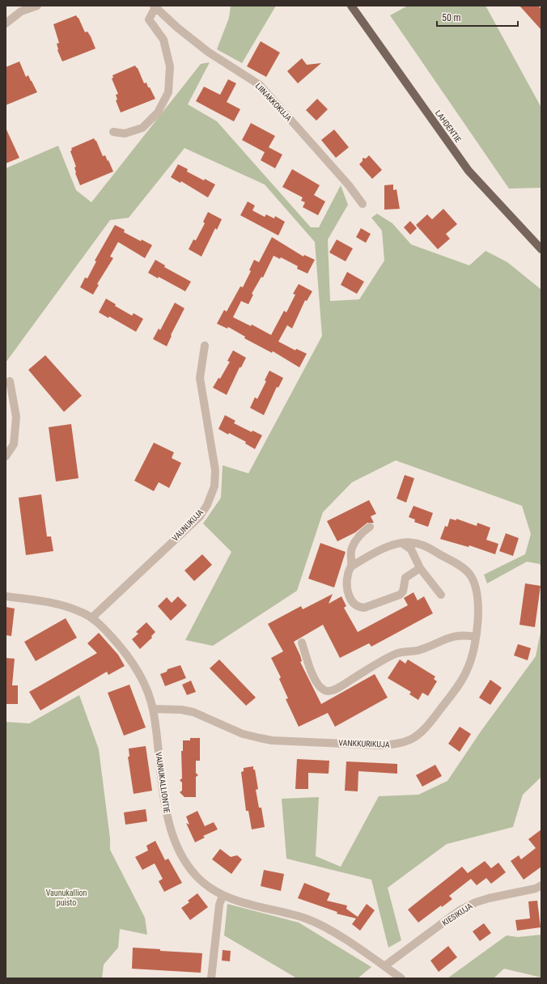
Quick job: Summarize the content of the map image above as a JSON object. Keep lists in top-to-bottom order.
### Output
{
  "streets": {
    "main road": ["LAHDENTIE"],
    "street": [
      "LIINAKKOKUJA",
      "VAUNUKUJA",
      "VANKKURIKUJA",
      "VAUNUKALLIONTIE",
      "KIESIKUJA"
    ]
  },
  "crossings": [
    ["VAUNUKUJA", "VAUNUKALLIONTIE"],
    ["VANKKURIKUJA", "VAUNUKALLIONTIE"],
    ["VAUNUKALLIONTIE", "KIESIKUJA"]
  ],
  "parks": ["Vaunukallion puisto"],
  "scale_bar": "50 m"
}
